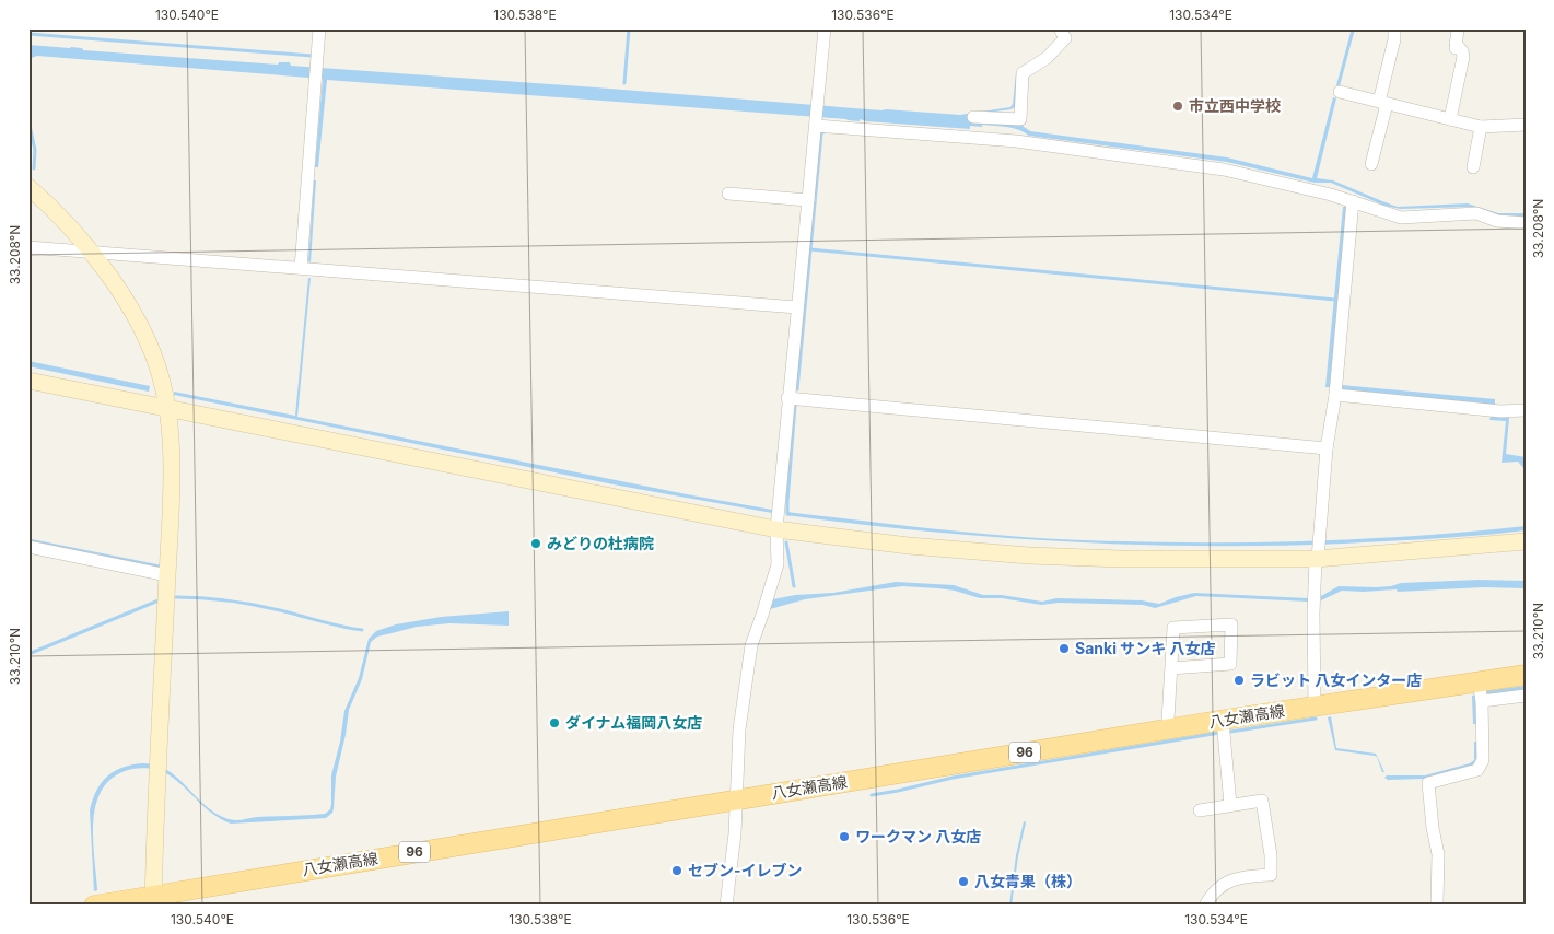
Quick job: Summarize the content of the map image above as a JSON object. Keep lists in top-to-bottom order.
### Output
{
  "streets": {
    "main road": ["八女瀬高線", "96"]
  },
  "places": [
    "市立西中学校",
    "みどりの杜病院",
    "Sanki サンキ 八女店",
    "ラビット 八女インター店",
    "ダイナム福岡八女店",
    "ワークマン 八女店",
    "セブン-イレブン",
    "八女青果（株）"
  ],
  "coordinates": [
    "130.540°E",
    "130.538°E",
    "130.536°E",
    "130.534°E",
    "33.208°N",
    "33.210°N"
  ]
}
